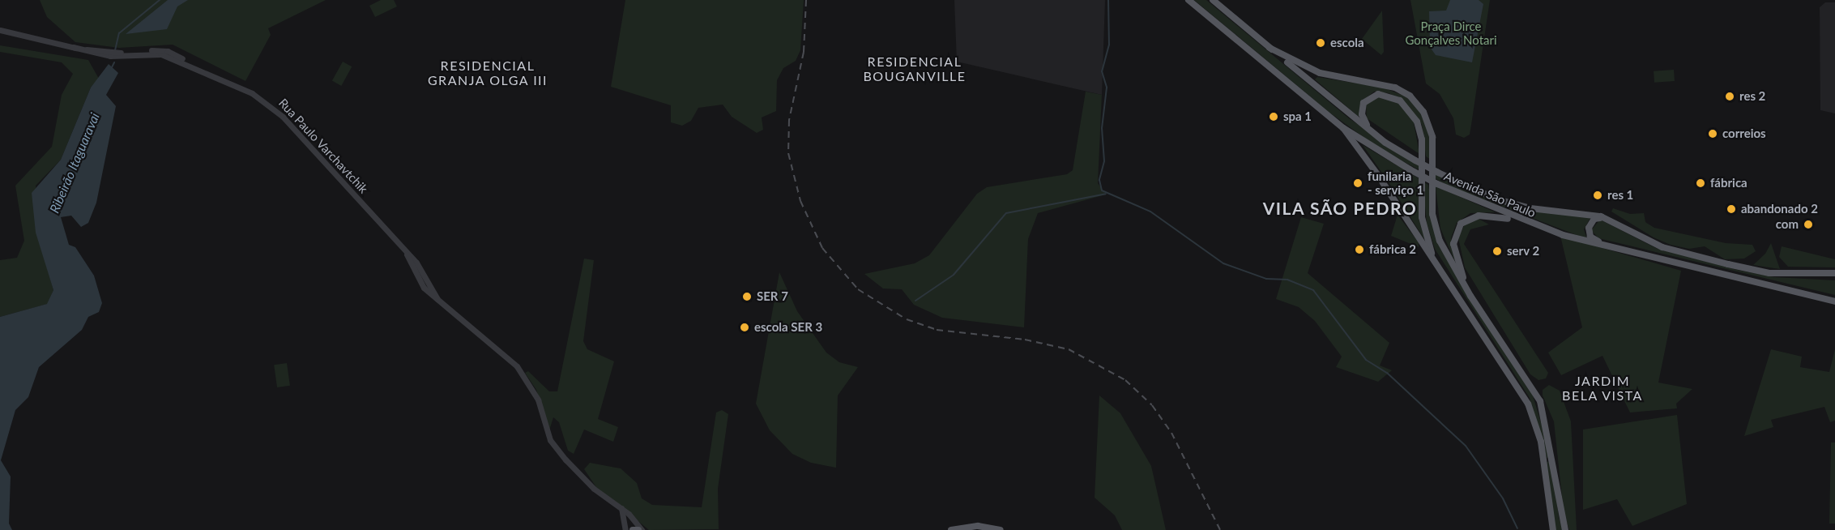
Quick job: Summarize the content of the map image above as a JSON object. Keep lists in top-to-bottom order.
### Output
{
  "streets": {
    "main road": ["Avenida São Paulo"],
    "street": ["Rua Paulo Varchavtchik"]
  },
  "districts": [
    "RESIDENCIAL BOUGANVILLE",
    "RESIDENCIAL GRANJA OLGA III",
    "VILA SÃO PEDRO",
    "JARDIM BELA VISTA"
  ],
  "water": ["Ribeirão Itaguaravai"],
  "parks": ["Praça Dirce Gonçalves Notari"],
  "places": [
    "escola",
    "res 2",
    "spa 1",
    "correios",
    "funilaria - serviço 1",
    "fábrica",
    "res 1",
    "abandonado 2",
    "com",
    "fábrica 2",
    "serv 2",
    "SER 7",
    "escola SER 3"
  ]
}
